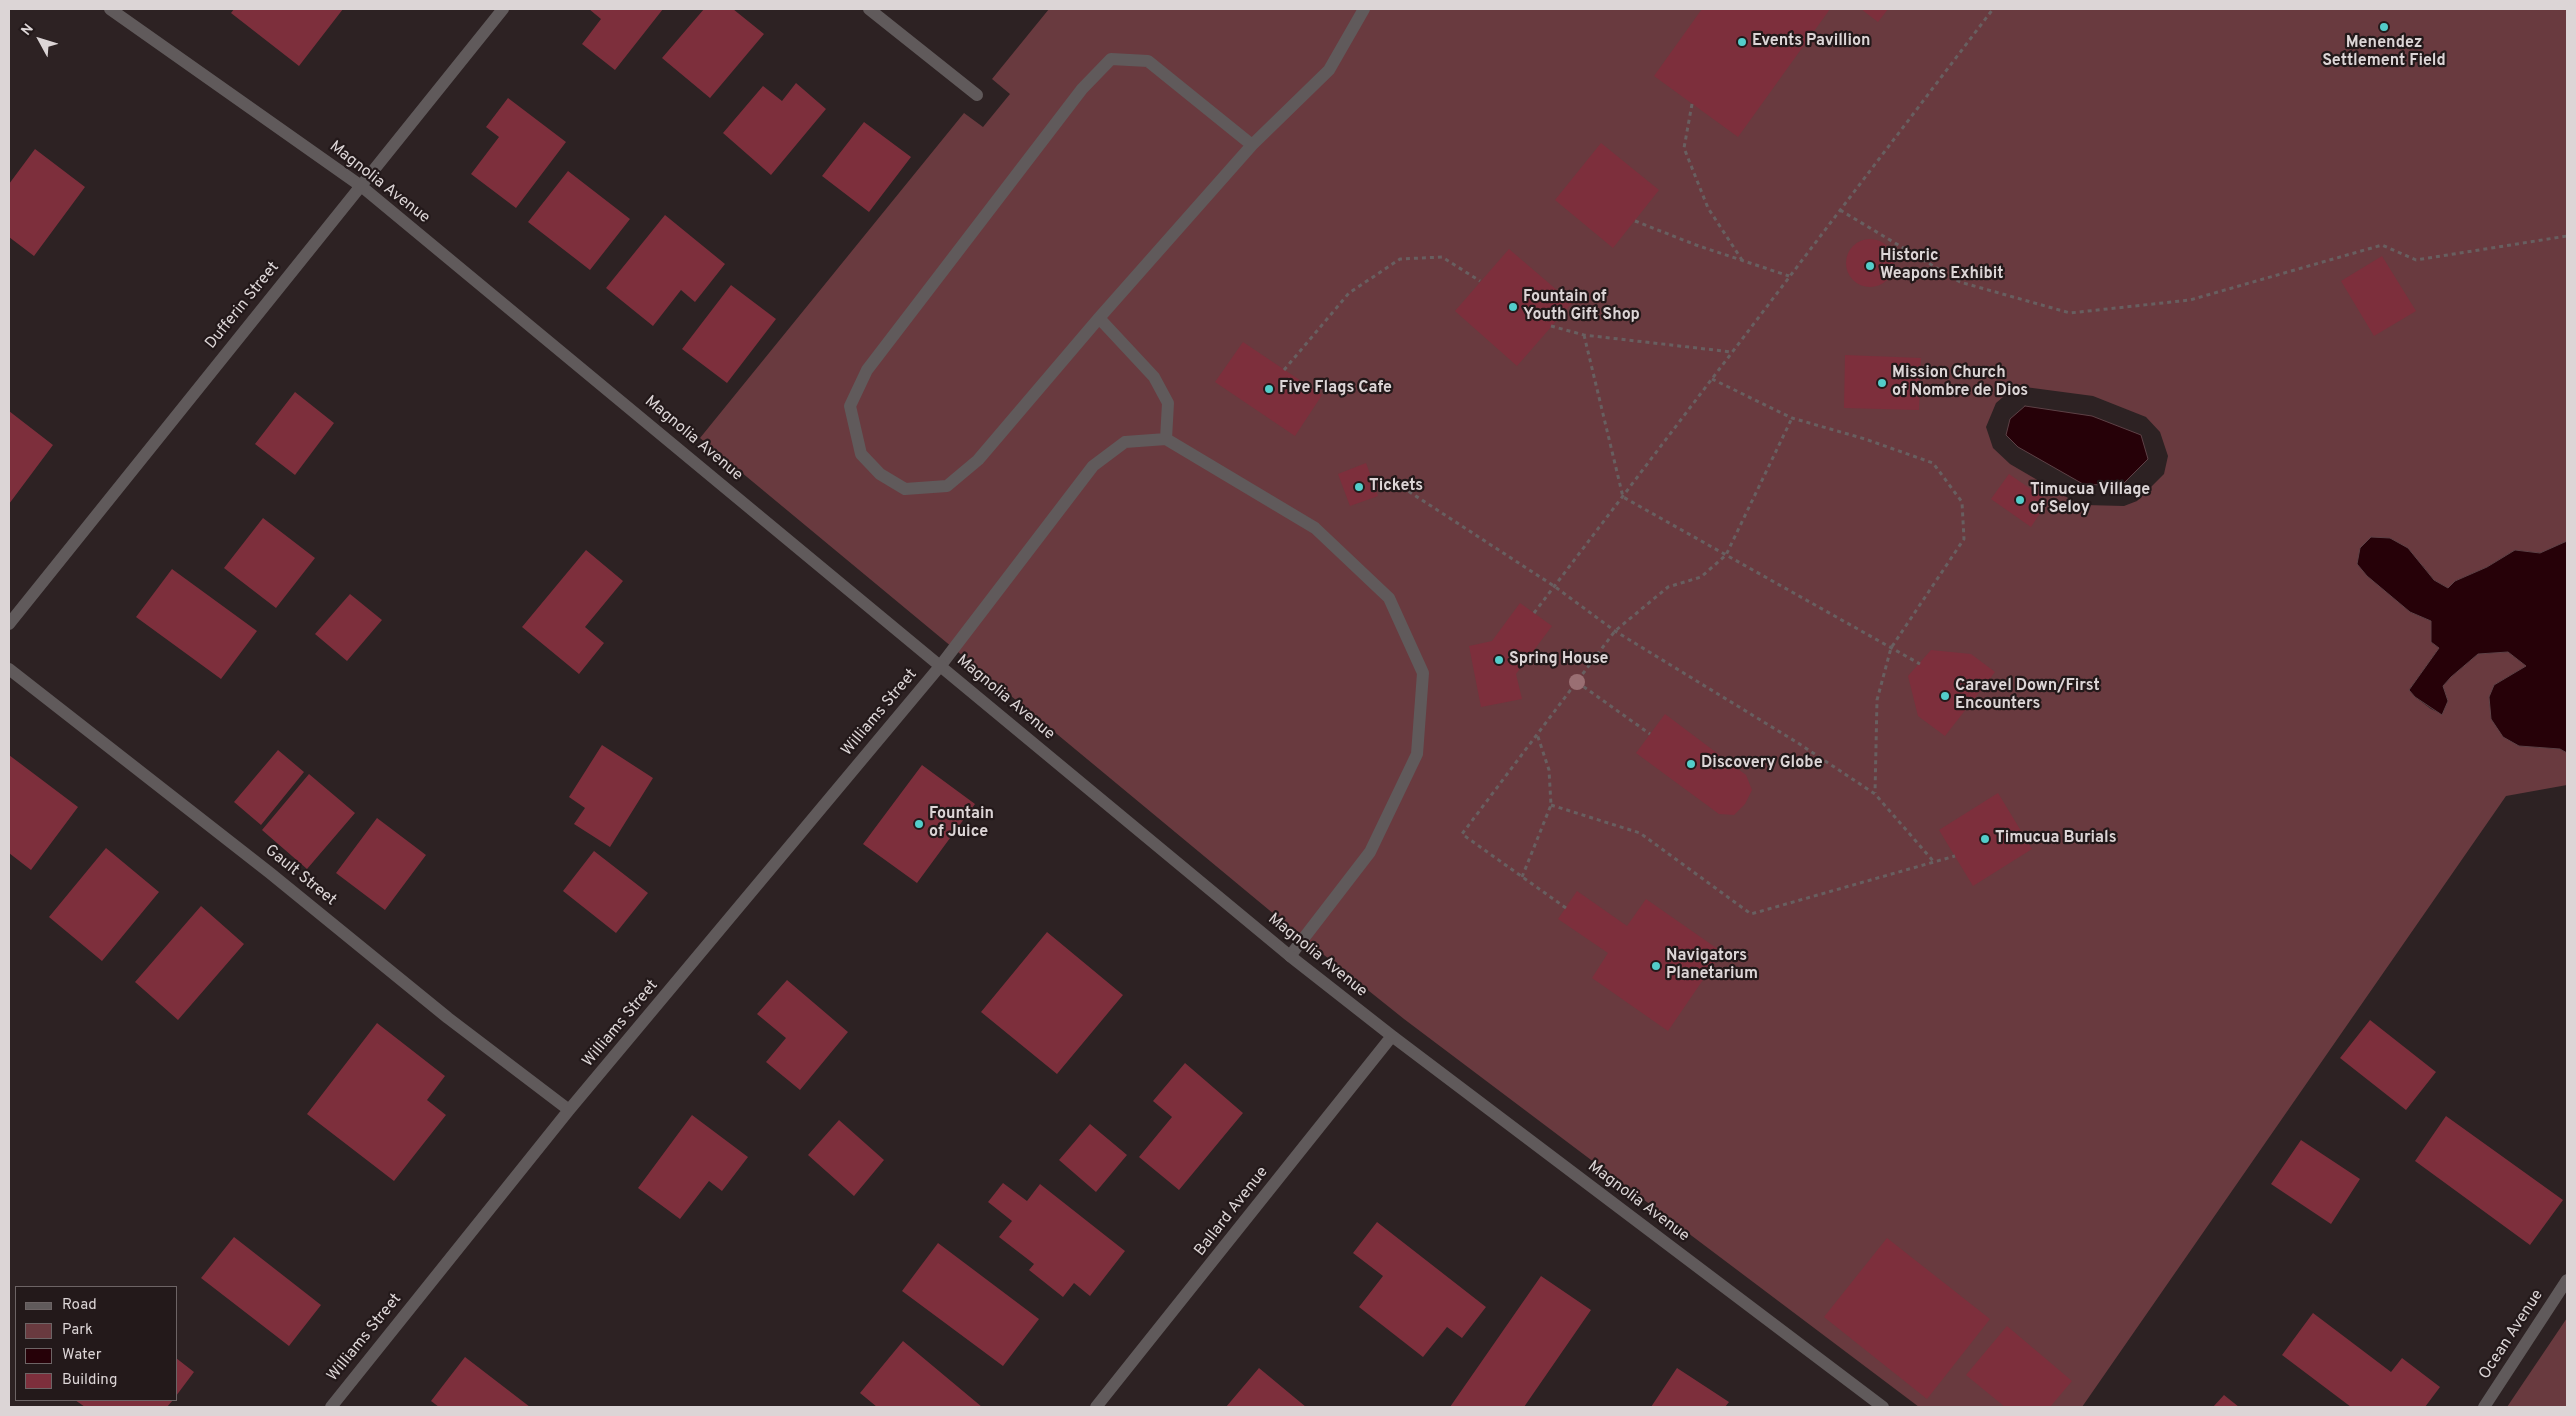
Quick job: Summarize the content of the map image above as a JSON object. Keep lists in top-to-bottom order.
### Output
{
  "streets": {
    "street": [
      "Magnolia Avenue",
      "Dufferin Street",
      "Williams Street",
      "Gault Street",
      "Ballard Avenue",
      "Ocean Avenue"
    ]
  },
  "crossings": [
    ["Magnolia Avenue", "Dufferin Street"],
    ["Magnolia Avenue", "Williams Street"],
    ["Magnolia Avenue", "Ballard Avenue"],
    ["Williams Street", "Gault Street"]
  ],
  "places": [
    "Menendez Settlement Field",
    "Events Pavillion",
    "Historic Weapons Exhibit",
    "Fountain of Youth Gift Shop",
    "Mission Church of Nombre de Dios",
    "Five Flags Cafe",
    "Tickets",
    "Timucua Village of Seloy",
    "Spring House",
    "Caravel Down/First Encounters",
    "Discovery Globe",
    "Fountain of Juice",
    "Timucua Burials",
    "Navigators Planetarium"
  ],
  "legend": [
    "Road",
    "Park",
    "Water",
    "Building"
  ],
  "north": "top left"
}
